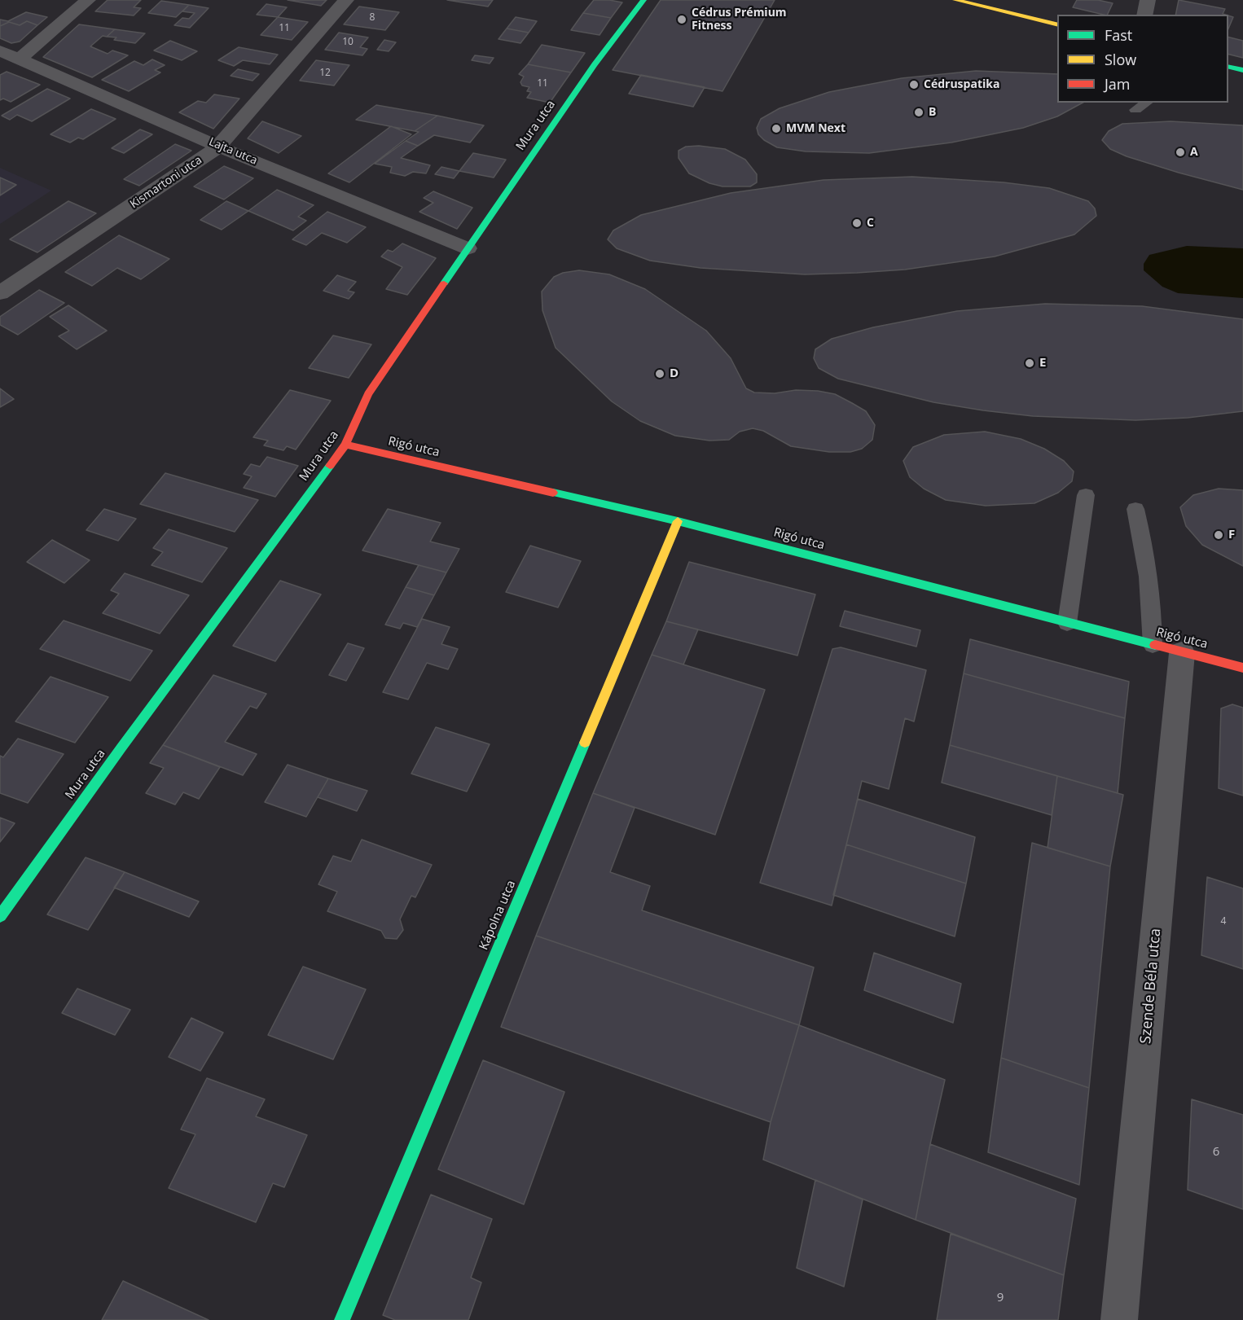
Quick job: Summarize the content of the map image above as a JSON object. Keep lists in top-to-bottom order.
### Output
{
  "streets": {
    "street": [
      "Mura utca",
      "Lajta utca",
      "Kismartoni utca",
      "Rigó utca",
      "Kápolna utca",
      "Szende Béla utca"
    ]
  },
  "crossings": [
    ["Mura utca", "Lajta utca"],
    ["Mura utca", "Rigó utca"],
    ["Lajta utca", "Kismartoni utca"],
    ["Rigó utca", "Kápolna utca"],
    ["Rigó utca", "Szende Béla utca"]
  ],
  "places": [
    "Cédrus Prémium Fitness",
    "Cédruspatika",
    "B",
    "MVM Next",
    "A",
    "C",
    "E",
    "D",
    "F"
  ],
  "house_numbers": [
    "8",
    "11",
    "10",
    "12",
    "11",
    "4",
    "6",
    "9"
  ],
  "legend": ["Fast", "Slow", "Jam"]
}
